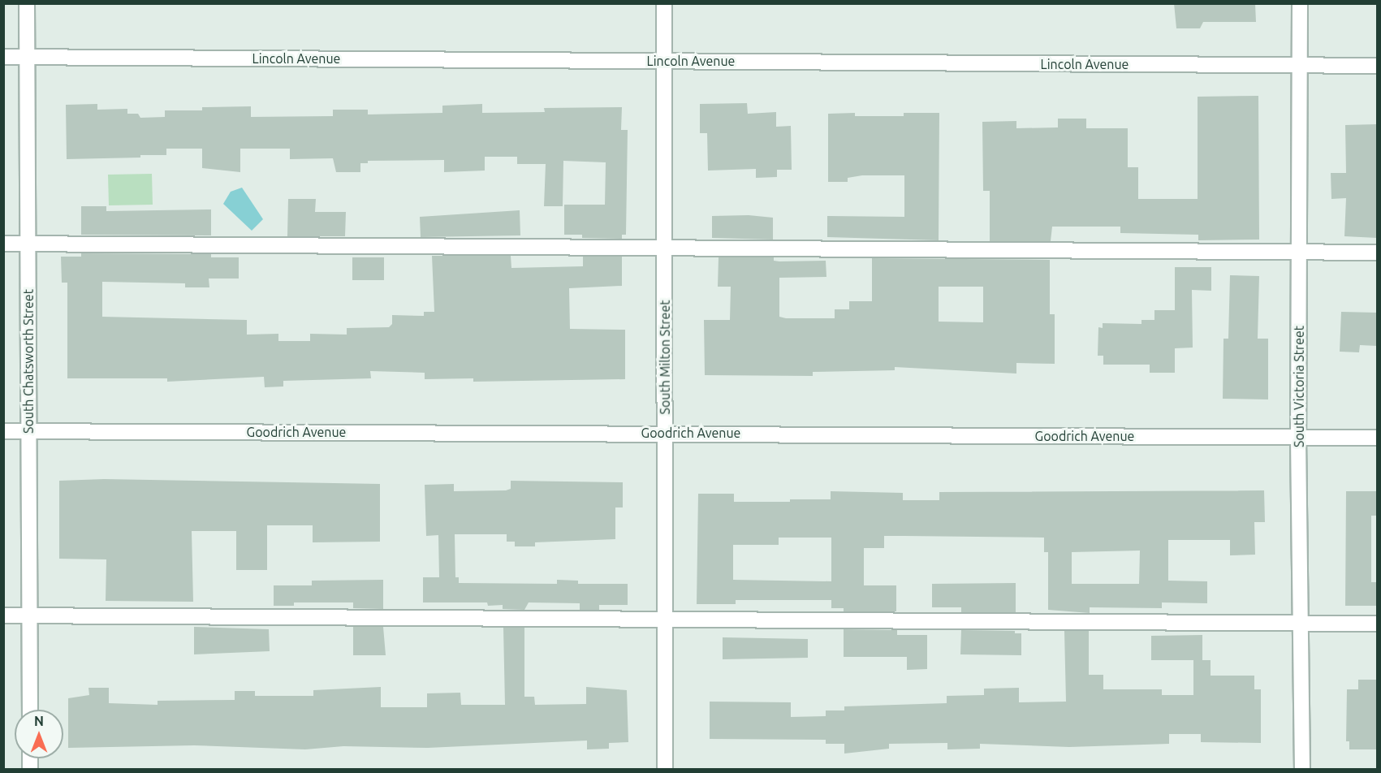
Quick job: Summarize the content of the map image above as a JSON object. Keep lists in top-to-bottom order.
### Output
{
  "streets": {
    "street": [
      "Lincoln Avenue",
      "South Milton Street",
      "South Chatsworth Street",
      "South Victoria Street",
      "Goodrich Avenue"
    ]
  },
  "crossings": [
    ["Lincoln Avenue", "South Milton Street"],
    ["Lincoln Avenue", "South Chatsworth Street"],
    ["Lincoln Avenue", "South Victoria Street"],
    ["South Milton Street", "Goodrich Avenue"],
    ["South Chatsworth Street", "Goodrich Avenue"],
    ["South Victoria Street", "Goodrich Avenue"]
  ],
  "north": "top"
}
